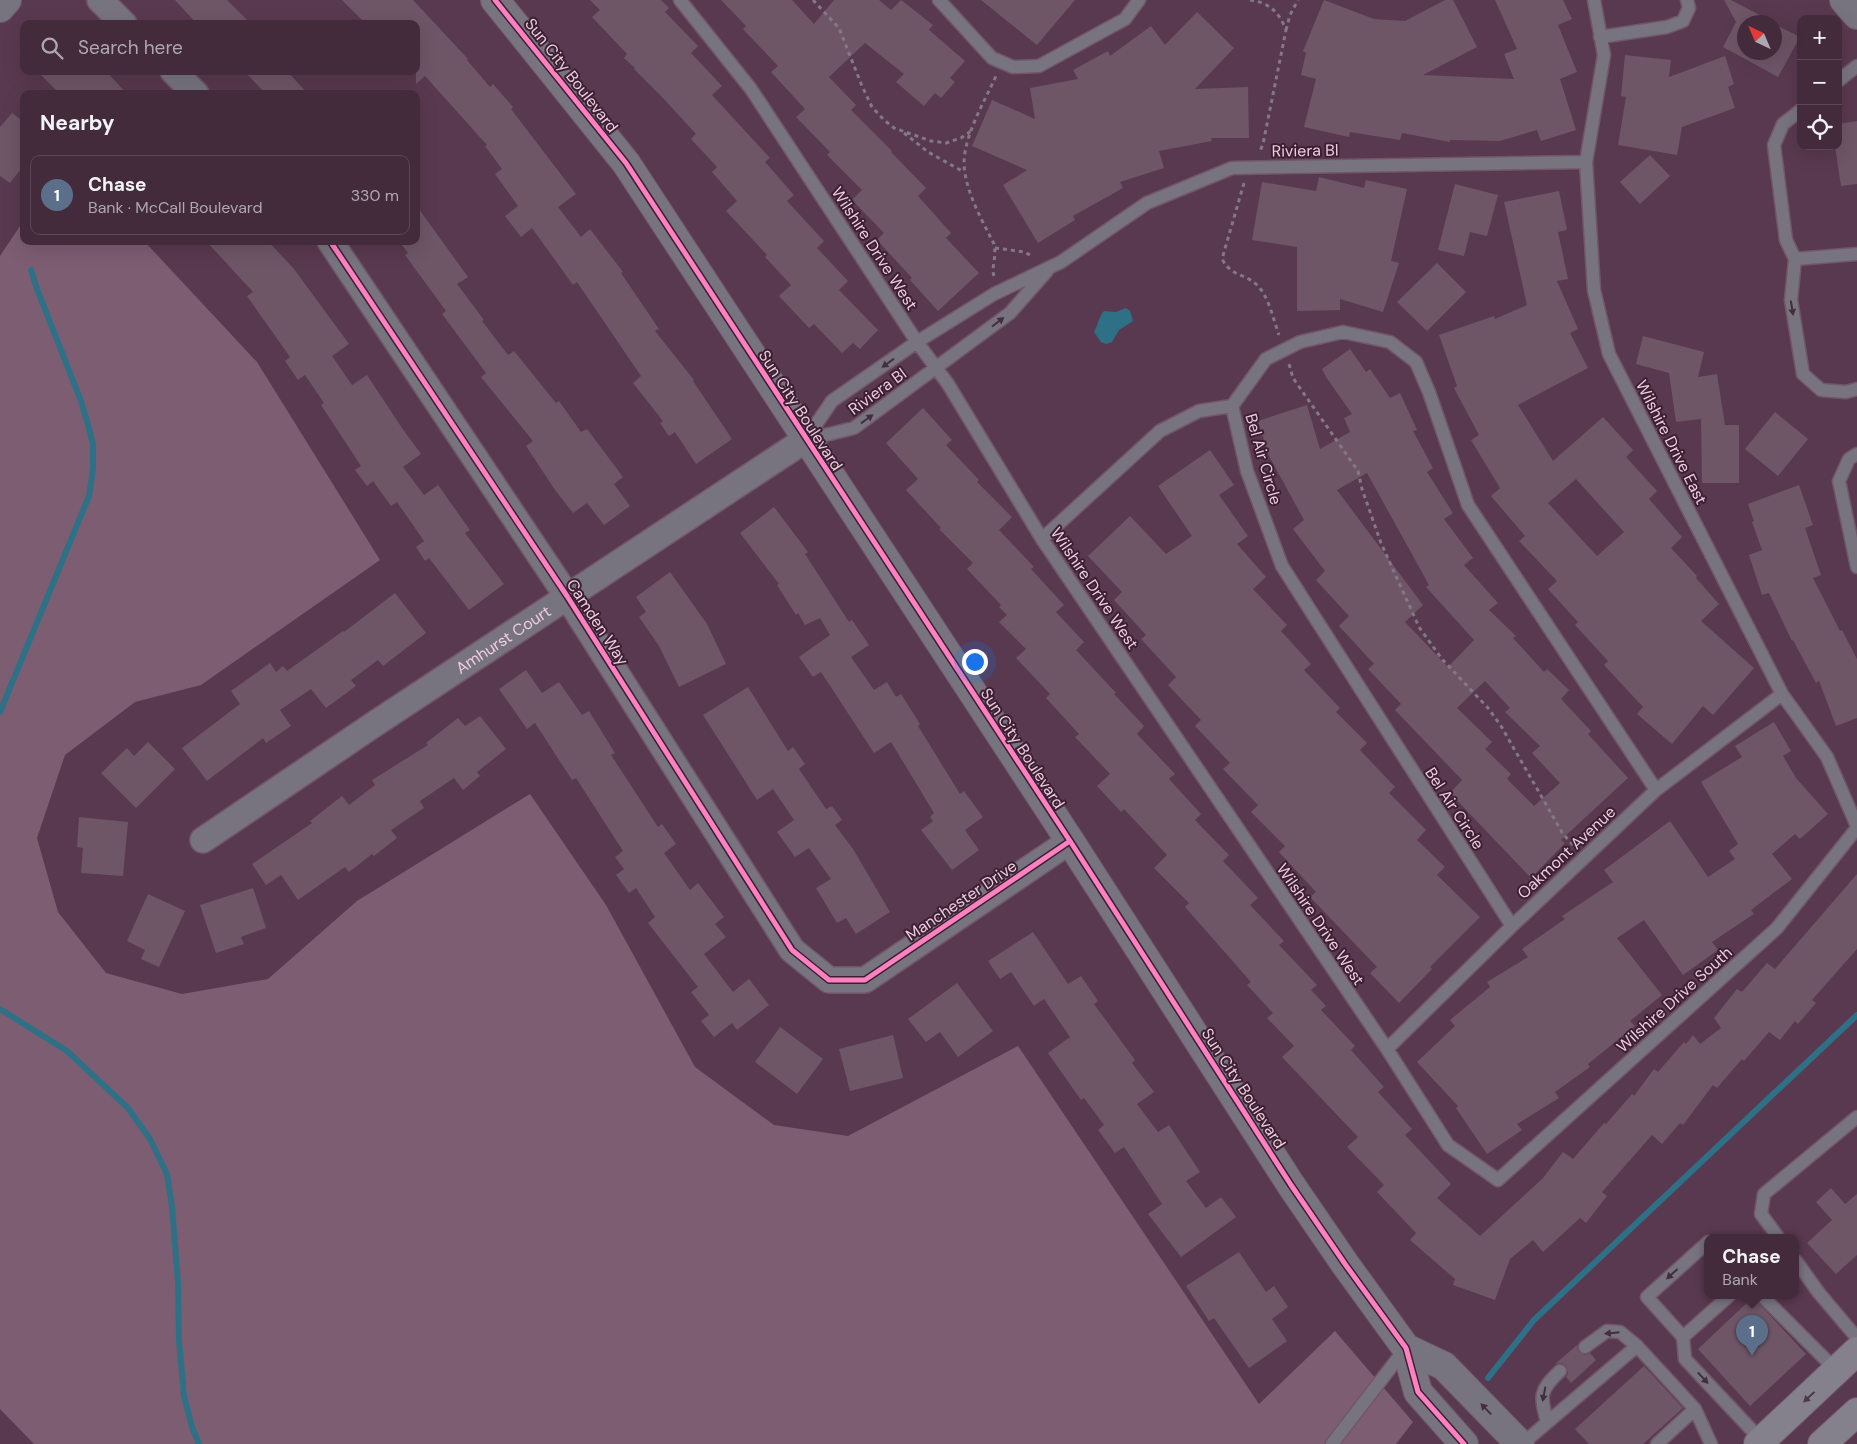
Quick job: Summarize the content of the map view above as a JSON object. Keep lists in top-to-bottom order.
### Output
{
  "streets": {
    "street": [
      "Sun City Boulevard",
      "Camden Way",
      "Amhurst Court",
      "Manchester Drive"
    ],
    "lane": [
      "Riviera Bl",
      "Wilshire Drive West",
      "Wilshire Drive East",
      "Bel Air Circle",
      "Oakmont Avenue",
      "Wilshire Drive South"
    ]
  },
  "crossings": [
    ["Sun City Boulevard", "Riviera Bl"],
    ["Sun City Boulevard", "Amhurst Court"],
    ["Sun City Boulevard", "Manchester Drive"],
    ["Riviera Bl", "Wilshire Drive West"],
    ["Riviera Bl", "Wilshire Drive East"],
    ["Riviera Bl", "Amhurst Court"],
    ["Wilshire Drive West", "Oakmont Avenue"],
    ["Wilshire Drive West", "Wilshire Drive South"],
    ["Wilshire Drive East", "Oakmont Avenue"],
    ["Wilshire Drive East", "Wilshire Drive South"],
    ["Bel Air Circle", "Oakmont Avenue"],
    ["Camden Way", "Amhurst Court"],
    ["Camden Way", "Manchester Drive"]
  ],
  "north": "top left",
  "page": {
    "map_buttons": ["+", "−"],
    "search": "Search here",
    "heading": "Nearby",
    "list": [
      {
        "mark": "1",
        "name": "Chase",
        "note": "Bank · McCall Boulevard",
        "value": "330 m"
      }
    ],
    "popup": ["Chase", "Bank"],
    "pins": "1"
  }
}
